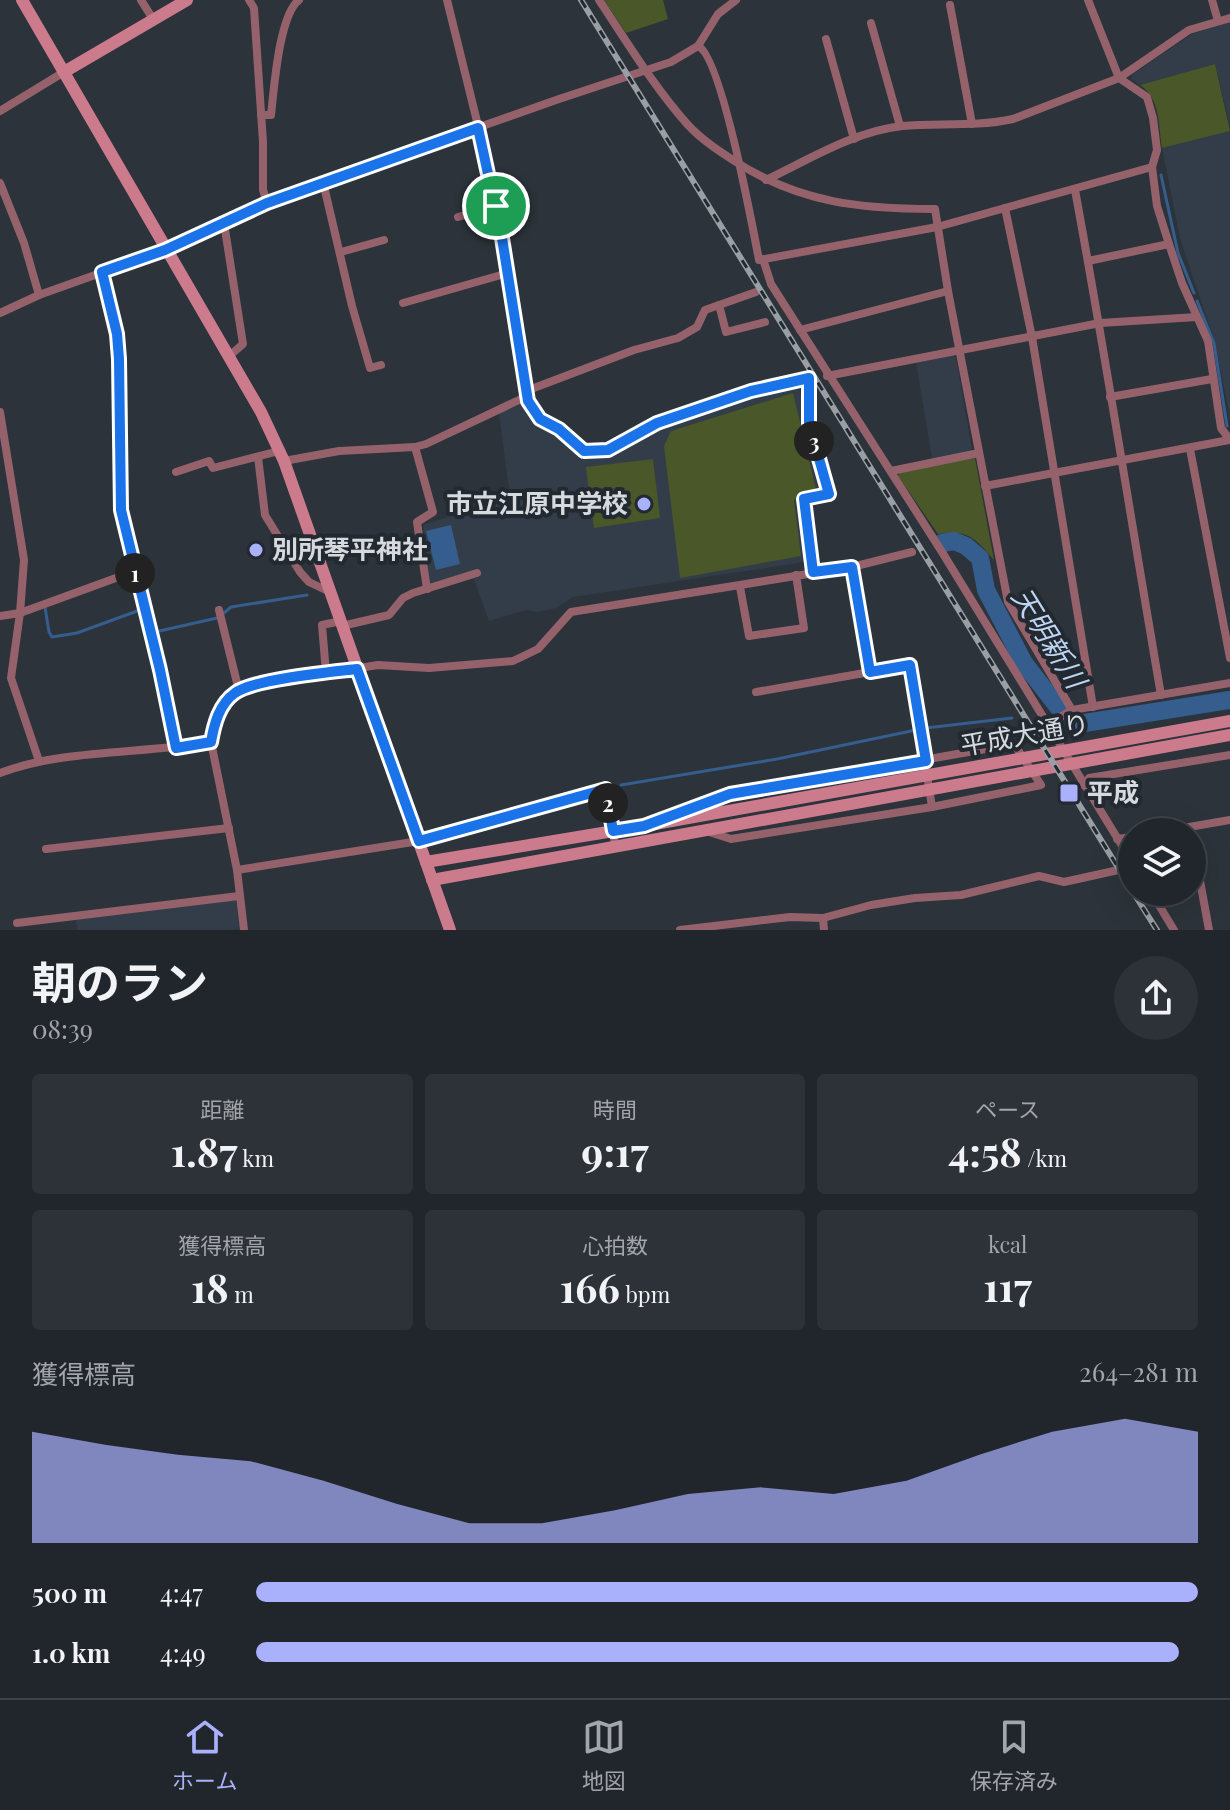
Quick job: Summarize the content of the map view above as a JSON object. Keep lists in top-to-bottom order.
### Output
{
  "streets": {
    "street": ["平成大通り"]
  },
  "water": ["天明新川"],
  "places": {
    "other": ["市立江原中学校", "別所琴平神社"],
    "transit": ["平成"]
  },
  "page": {
    "pins": ["3", "1", "2"],
    "heading": ["朝のラン", "08:39"],
    "stats": [
      ["距離", "1.87 km"],
      ["時間", "9:17"],
      ["ペース", "4:58 /km"],
      ["獲得標高", "18 m"],
      ["心拍数", "166 bpm"],
      ["kcal", "117"]
    ],
    "chart": ["獲得標高", "264–281 m"],
    "list": [
      {
        "name": "500 m",
        "note": "4:47"
      },
      {
        "name": "1.0 km",
        "note": "4:49"
      }
    ],
    "tabs": ["ホーム", "地図", "保存済み"]
  }
}
